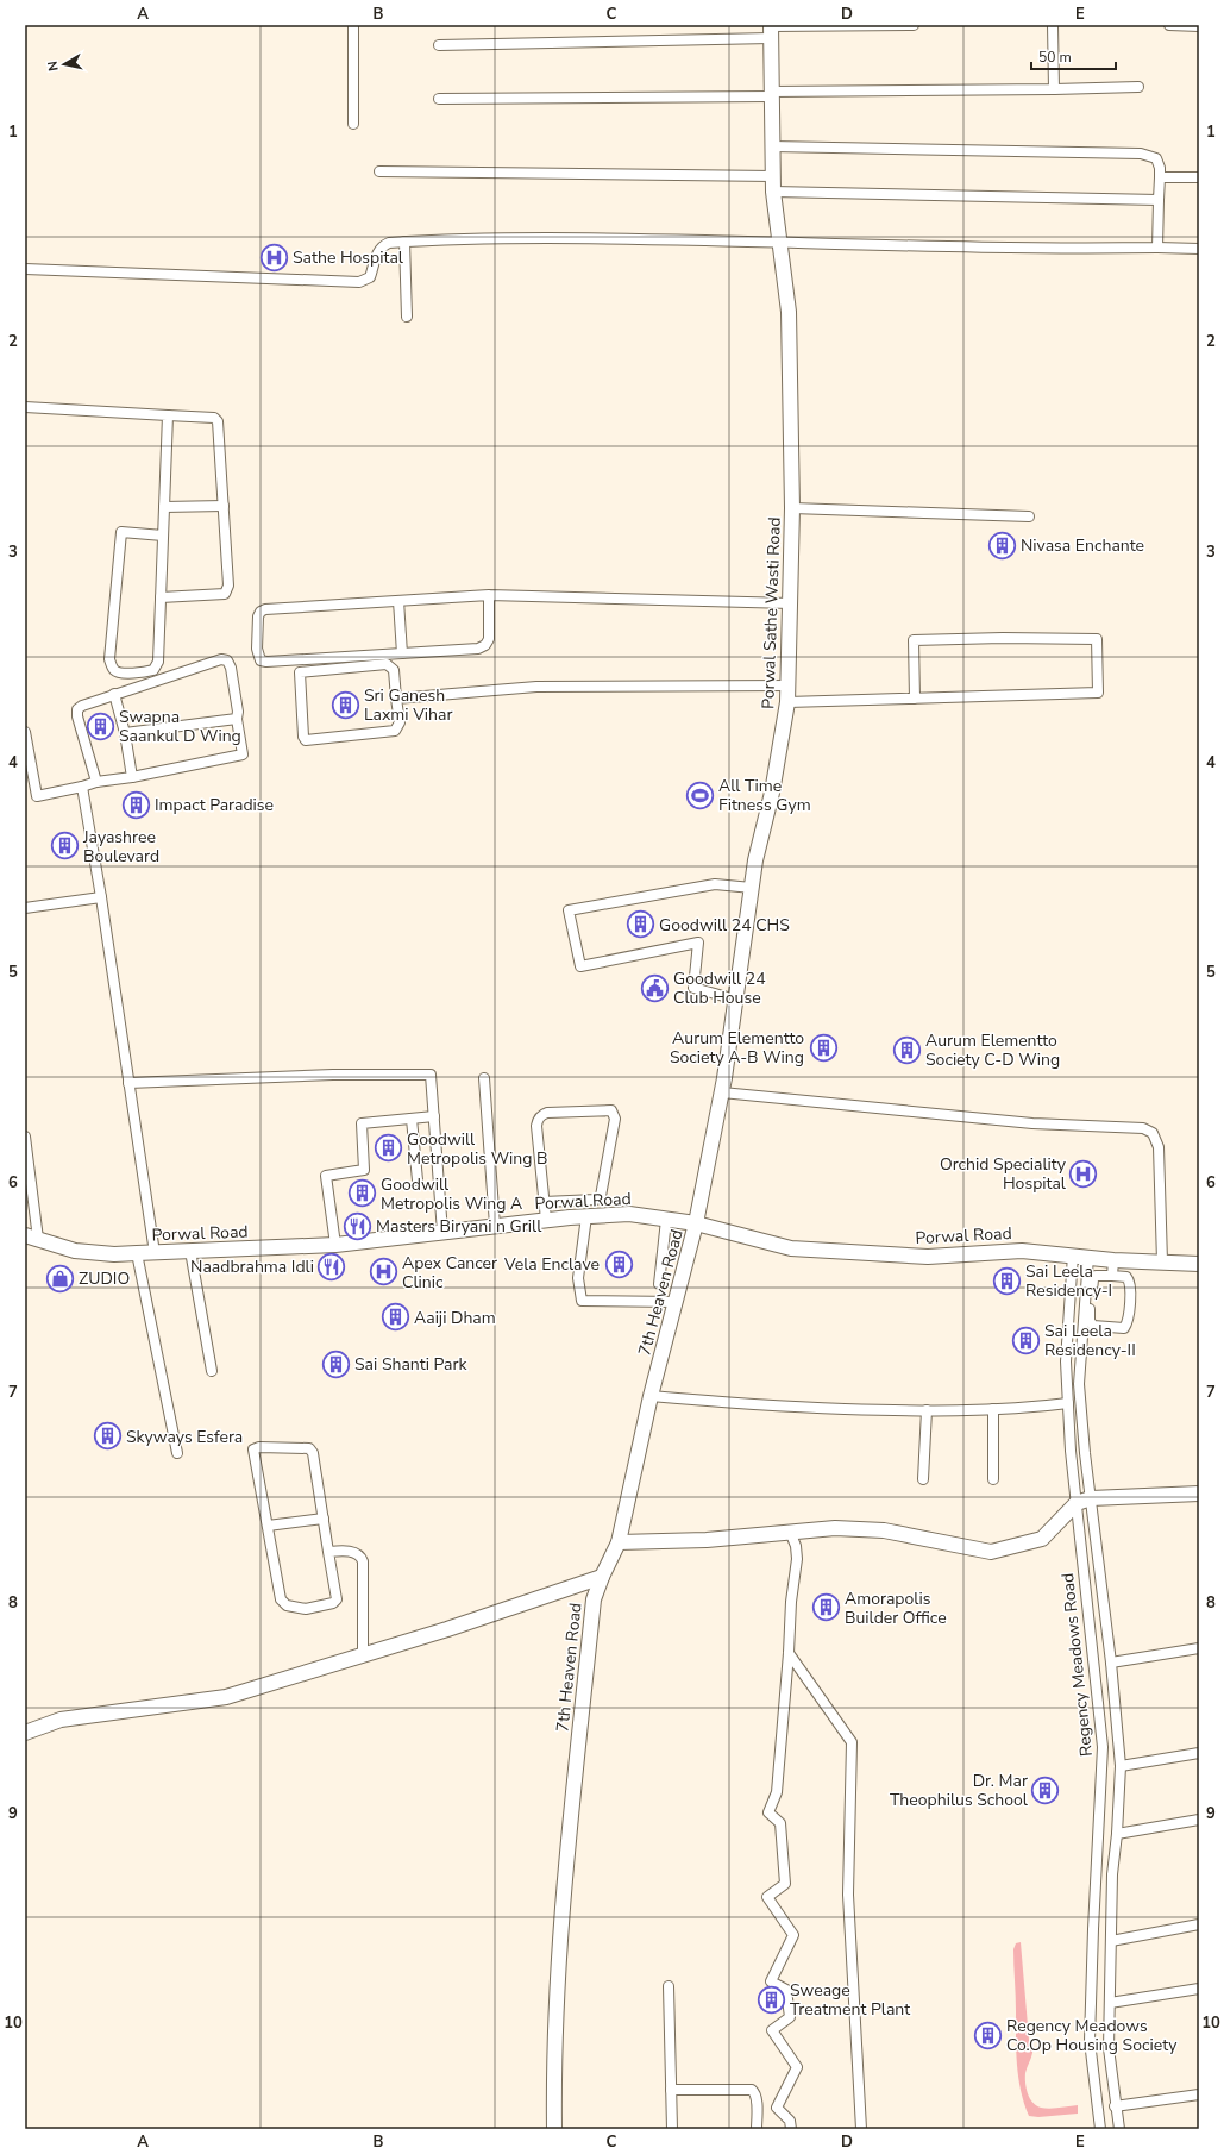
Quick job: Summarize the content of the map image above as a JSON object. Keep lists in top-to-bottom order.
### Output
{
  "streets": {
    "street": [
      "Porwal Sathe Wasti Road",
      "Porwal Road",
      "7th Heaven Road",
      "Regency Meadows Road"
    ]
  },
  "crossings": [
    ["Porwal Sathe Wasti Road", "Porwal Road"],
    ["Porwal Sathe Wasti Road", "7th Heaven Road"],
    ["Porwal Road", "7th Heaven Road"],
    ["Porwal Road", "Regency Meadows Road"]
  ],
  "places": {
    "hospital": ["Sathe Hospital", "Orchid Speciality Hospital", "Apex Cancer Clinic"],
    "building": [
      "Nivasa Enchante",
      "Sri Ganesh Laxmi Vihar",
      "Swapna Saankul D Wing",
      "Impact Paradise",
      "Jayashree Boulevard",
      "Goodwill 24 CHS",
      "Aurum Elementto Society A-B Wing",
      "Aurum Elementto Society C-D Wing",
      "Goodwill Metropolis Wing B",
      "Goodwill Metropolis Wing A",
      "Vela Enclave",
      "Sai Leela Residency-I",
      "Aaiji Dham",
      "Sai Leela Residency-II",
      "Sai Shanti Park",
      "Skyways Esfera",
      "Amorapolis Builder Office",
      "Dr. Mar Theophilus School",
      "Sweage Treatment Plant",
      "Regency Meadows Co.Op Housing Society"
    ],
    "sports": ["All Time Fitness Gym"],
    "public building": ["Goodwill 24 Club House"],
    "restaurant": ["Masters Biryani n Grill", "Naadbrahma Idli"],
    "shop": ["ZUDIO"]
  },
  "scale_bar": "50 m",
  "north": "left",
  "grid": {
    "columns": [
      "A",
      "B",
      "C",
      "D",
      "E"
    ],
    "rows": [
      "1",
      "2",
      "3",
      "4",
      "5",
      "6",
      "7",
      "8",
      "9",
      "10"
    ]
  }
}
